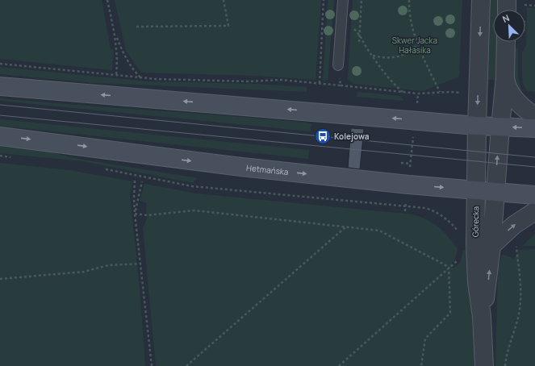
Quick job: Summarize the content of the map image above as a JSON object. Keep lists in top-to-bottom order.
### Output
{
  "streets": {
    "main road": ["Hetmańska"],
    "street": ["Górecka"]
  },
  "crossings": [
    ["Hetmańska", "Górecka"]
  ],
  "parks": ["Skwer Jacka Hałasika"],
  "places": {
    "bus stop": ["Kolejowa"]
  },
  "north": "top left"
}
